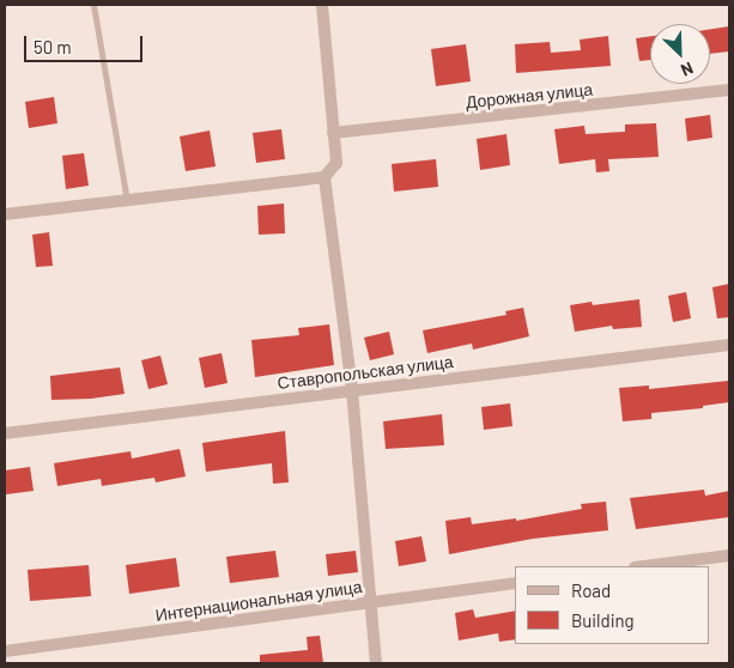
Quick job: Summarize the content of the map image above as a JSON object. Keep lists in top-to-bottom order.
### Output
{
  "streets": {
    "street": ["Дорожная улица", "Ставропольская улица", "Интернациональная улица"]
  },
  "legend": ["Road", "Building"],
  "scale_bar": "50 m",
  "north": "bottom right"
}
